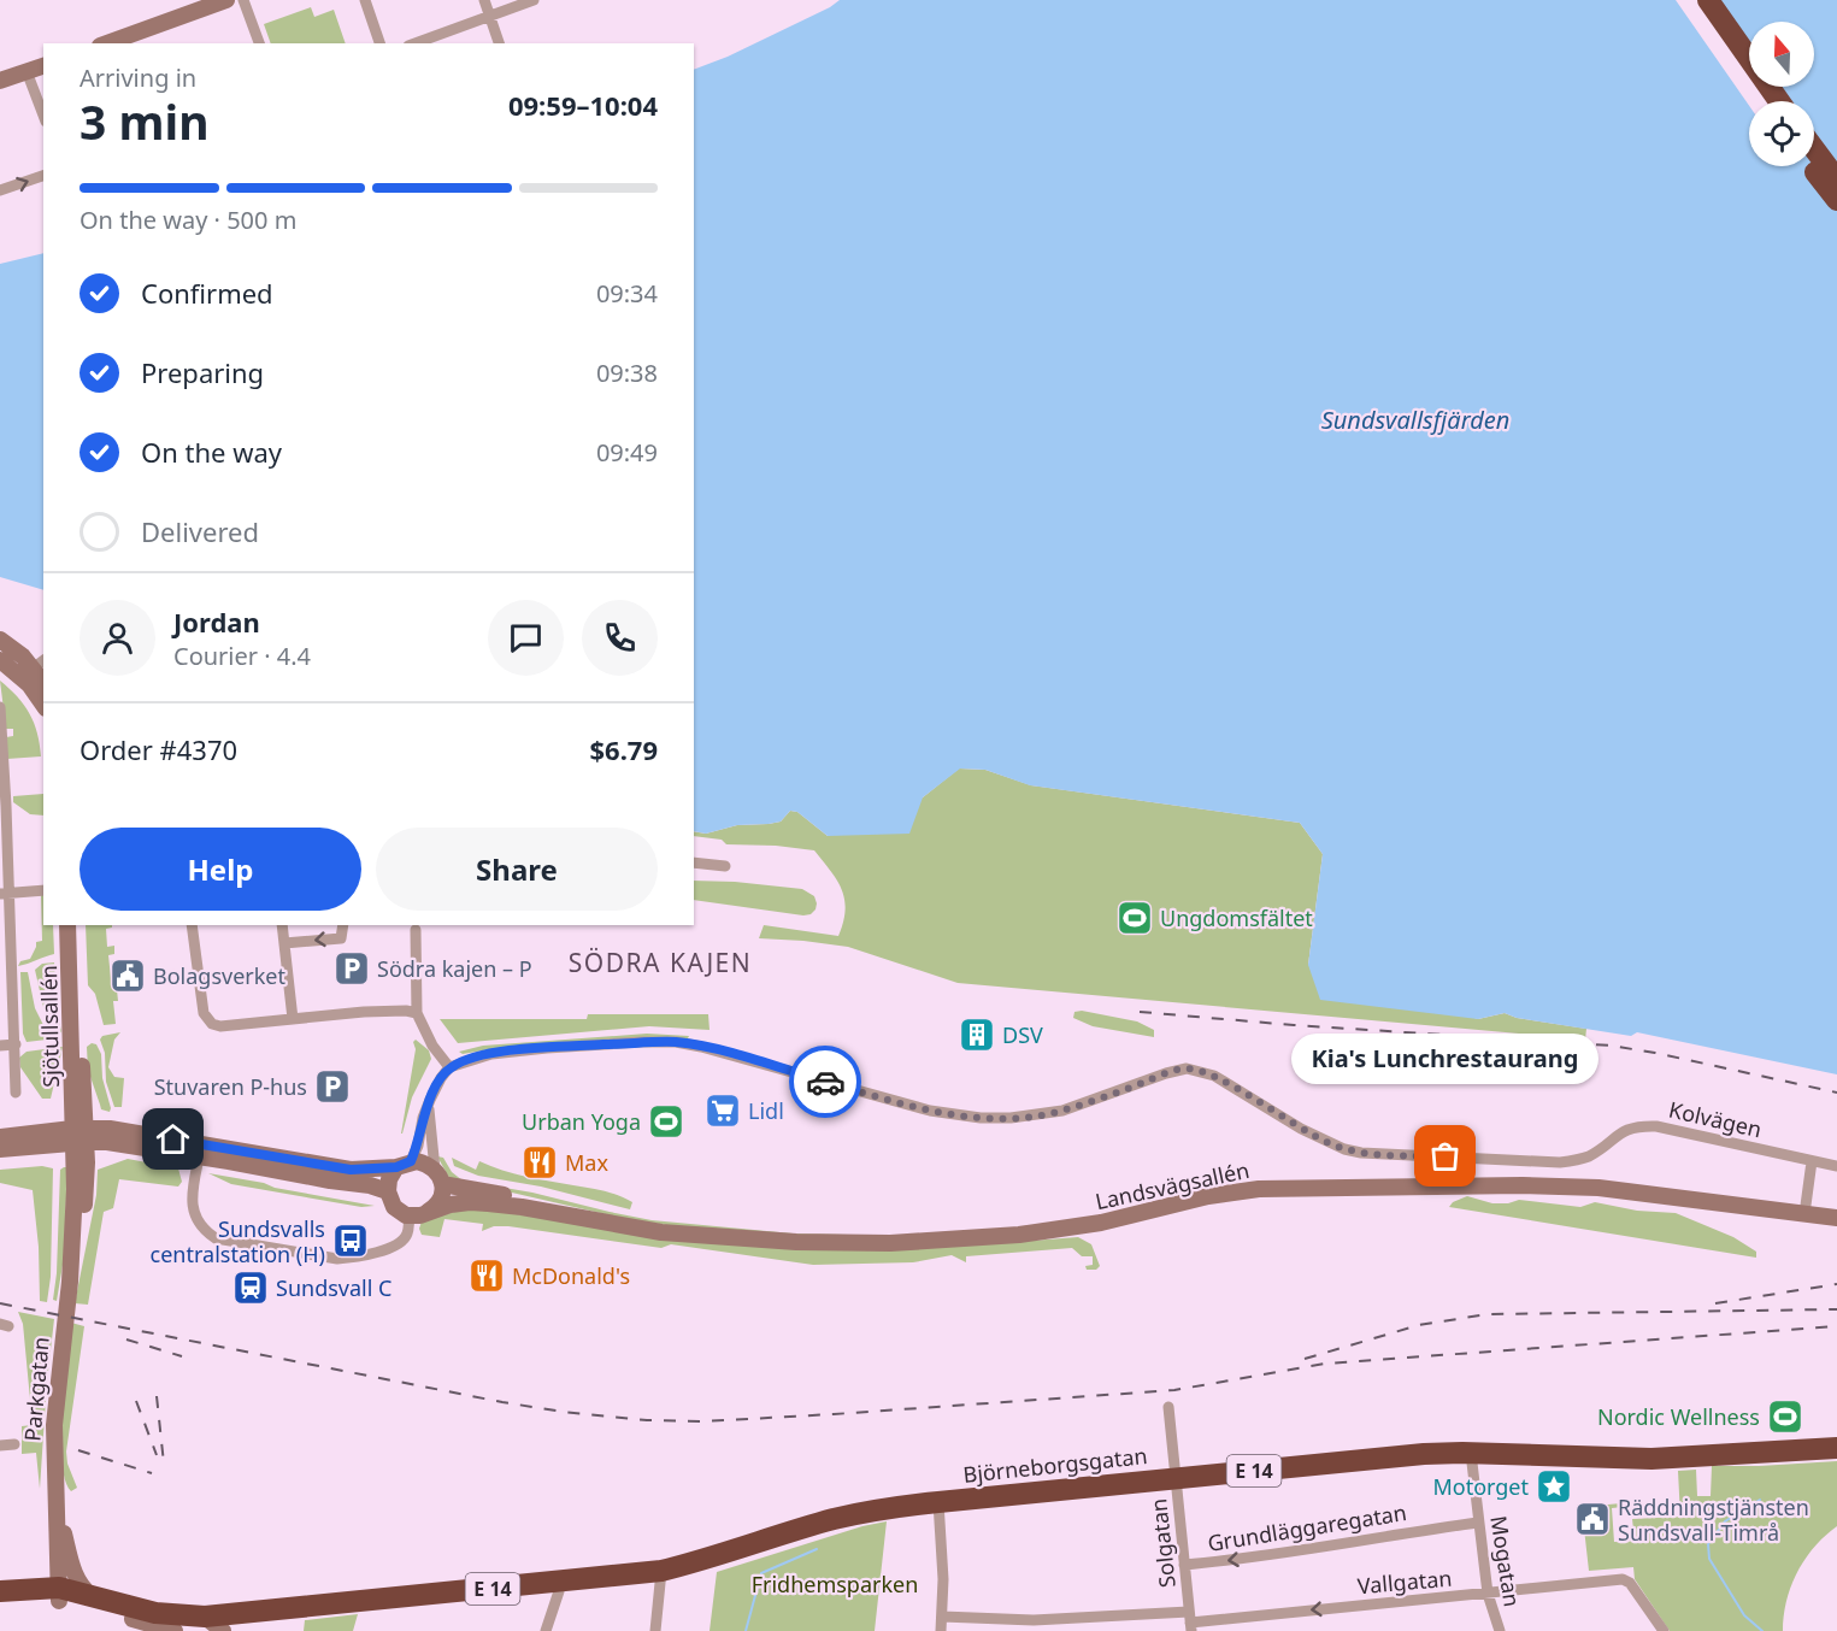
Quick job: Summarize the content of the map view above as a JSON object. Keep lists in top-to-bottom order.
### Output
{
  "streets": {
    "highway": ["Björneborgsgatan", "E 14"],
    "main road": ["Sjötullsallén", "Landsvägsallén", "Parkgatan"],
    "street": [
      "Kolvägen",
      "Grundläggaregatan",
      "Solgatan",
      "Mogatan",
      "Vallgatan"
    ]
  },
  "crossings": [
    ["Sjötullsallén", "Landsvägsallén"],
    ["Sjötullsallén", "Parkgatan"],
    ["Landsvägsallén", "Parkgatan"],
    ["Parkgatan", "E 14"],
    ["Björneborgsgatan", "E 14"],
    ["Björneborgsgatan", "Solgatan"],
    ["Björneborgsgatan", "Mogatan"],
    ["Grundläggaregatan", "Solgatan"],
    ["Grundläggaregatan", "Mogatan"],
    ["Solgatan", "Vallgatan"],
    ["Mogatan", "Vallgatan"]
  ],
  "one_way": ["Grundläggaregatan", "Vallgatan"],
  "districts": ["SÖDRA KAJEN"],
  "water": ["Sundsvallsfjärden"],
  "parks": ["Fridhemsparken"],
  "places": {
    "sports": ["Ungdomsfältet", "Urban Yoga", "Nordic Wellness"],
    "parking": ["Södra kajen – P", "Stuvaren P-hus"],
    "public building": ["Bolagsverket", "Räddningstjänsten Sundsvall-Timrå"],
    "building": ["DSV"],
    "supermarket": ["Lidl"],
    "other": ["Kia's Lunchrestaurang"],
    "restaurant": ["Max", "McDonald's"],
    "bus stop": ["Sundsvalls centralstation (H)"],
    "station": ["Sundsvall C"],
    "place": ["Motorget"]
  },
  "north": "top",
  "page": {
    "heading": ["3 min", "Arriving in", "09:59–10:04"],
    "panel": [
      "Jordan",
      "Courier · 4.4",
      "Order #4370",
      "$6.79"
    ],
    "bar": "On the way · 500 m",
    "list": [
      ["Confirmed", "09:34"],
      ["Preparing", "09:38"],
      ["On the way", "09:49"],
      "Delivered"
    ],
    "buttons": ["Help", "Share"],
    "bubble": "Kia's Lunchrestaurang"
  }
}
